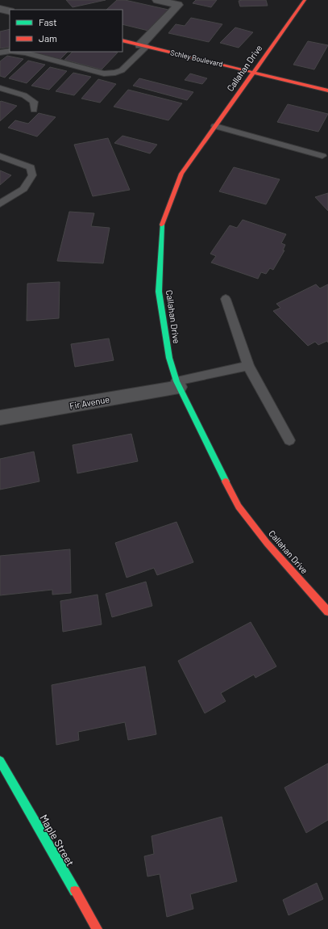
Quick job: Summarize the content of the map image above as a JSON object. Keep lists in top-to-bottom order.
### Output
{
  "streets": {
    "street": [
      "Schley Boulevard",
      "Callahan Drive",
      "Fir Avenue",
      "Maple Street"
    ]
  },
  "crossings": [
    ["Schley Boulevard", "Callahan Drive"],
    ["Callahan Drive", "Fir Avenue"]
  ],
  "legend": ["Fast", "Jam"]
}
